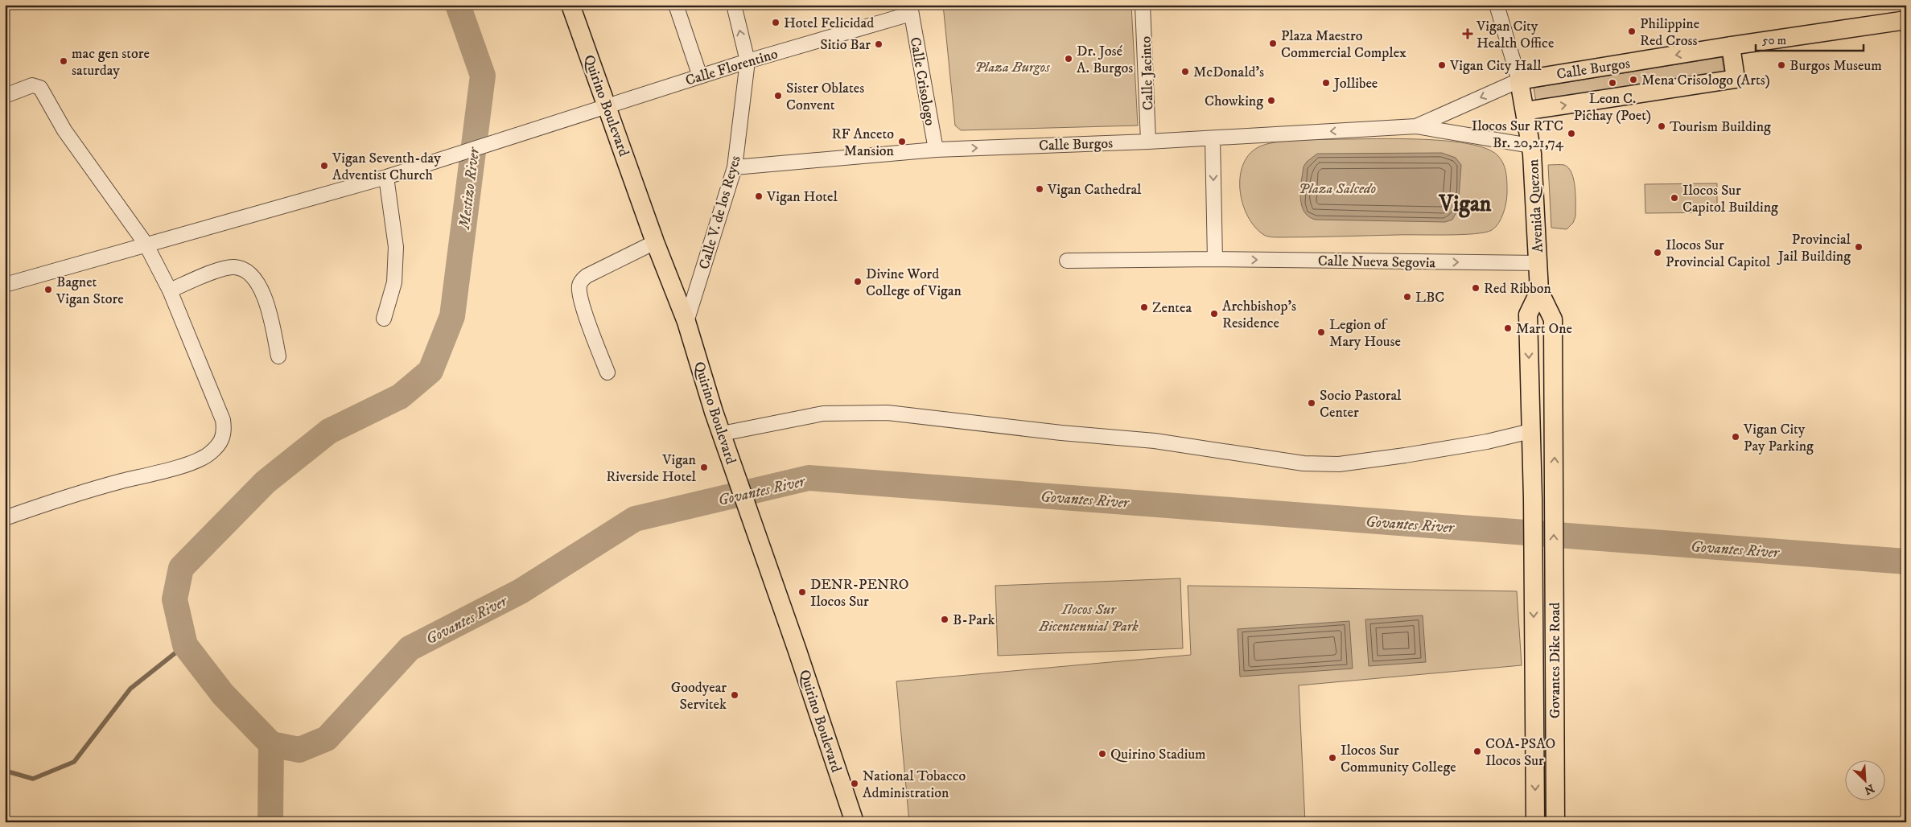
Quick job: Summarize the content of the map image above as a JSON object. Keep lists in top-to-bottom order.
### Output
{
  "streets": {
    "main road": [
      "Calle Burgos",
      "Quirino Boulevard",
      "Avenida Quezon",
      "Govantes Dike Road"
    ],
    "street": [
      "Calle Florentino",
      "Calle Jacinto",
      "Calle Crisologo",
      "Calle V. de los Reyes",
      "Calle Nueva Segovia"
    ]
  },
  "crossings": [
    ["Calle Florentino", "Calle Crisologo"],
    ["Calle Florentino", "Quirino Boulevard"],
    ["Calle Florentino", "Calle V. de los Reyes"],
    ["Calle Burgos", "Calle Jacinto"],
    ["Calle Burgos", "Calle Crisologo"],
    ["Calle Burgos", "Avenida Quezon"],
    ["Calle Burgos", "Calle V. de los Reyes"],
    ["Quirino Boulevard", "Calle V. de los Reyes"],
    ["Avenida Quezon", "Calle Nueva Segovia"],
    ["Avenida Quezon", "Govantes Dike Road"]
  ],
  "one_way": ["Calle Nueva Segovia"],
  "districts": ["Vigan"],
  "water": ["Mestizo River", "Govantes River"],
  "parks": ["Plaza Burgos", "Plaza Salcedo", "Ilocos Sur Bicentennial Park"],
  "places": {
    "other": [
      "Hotel Felicidad",
      "Philippine Red Cross",
      "Plaza Maestro Commercial Complex",
      "Sitio Bar",
      "Dr. José A. Burgos",
      "mac gen store saturday",
      "Vigan City Hall",
      "Burgos Museum",
      "McDonald's",
      "Mena Crisologo (Arts)",
      "Jollibee",
      "Leon C. Pichay (Poet)",
      "Sister Oblates Convent",
      "Chowking",
      "Tourism Building",
      "Ilocos Sur RTC Br. 20,21,74",
      "RF Anceto Mansion",
      "Vigan Seventh-day Adventist Church",
      "Vigan Cathedral",
      "Vigan Hotel",
      "Ilocos Sur Capitol Building",
      "Provincial Jail Building",
      "Ilocos Sur Provincial Capitol",
      "Divine Word College of Vigan",
      "Red Ribbon",
      "Bagnet Vigan Store",
      "LBC",
      "Zentea",
      "Archbishop's Residence",
      "Mart One",
      "Legion of Mary House",
      "Socio Pastoral Center",
      "Vigan City Pay Parking",
      "Vigan Riverside Hotel",
      "DENR-PENRO Ilocos Sur",
      "B-Park",
      "Goodyear Servitek",
      "COA-PSAO Ilocos Sur",
      "Quirino Stadium",
      "Ilocos Sur Community College",
      "National Tobacco Administration"
    ],
    "health": ["Vigan City Health Office"]
  },
  "scale_bar": "50 m",
  "north": "bottom right"
}
